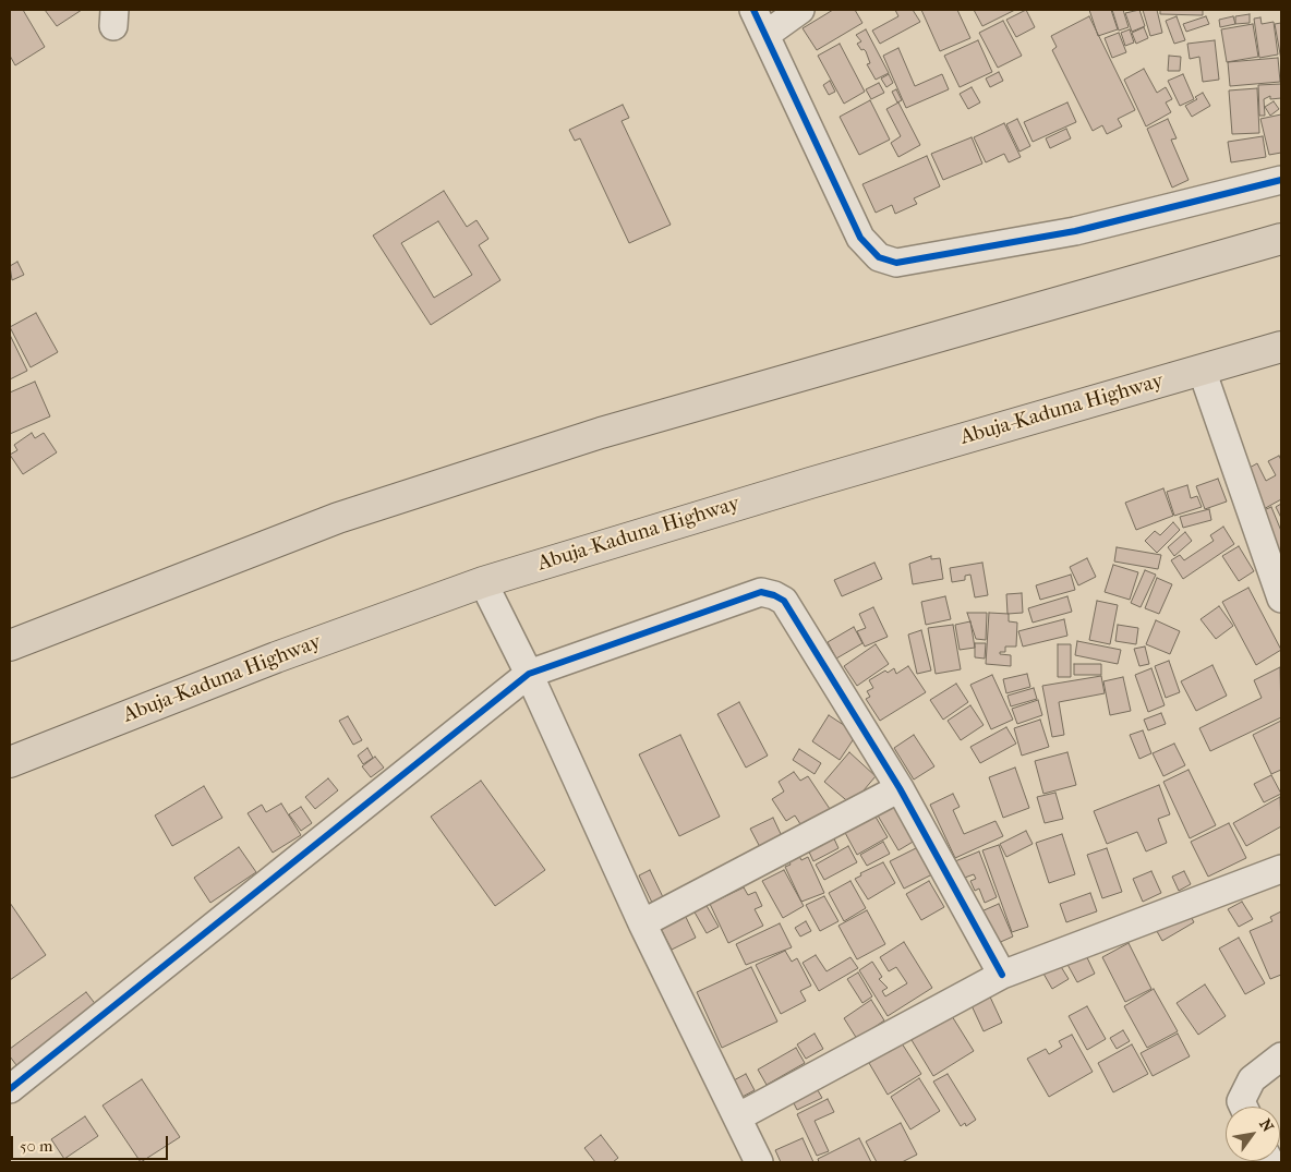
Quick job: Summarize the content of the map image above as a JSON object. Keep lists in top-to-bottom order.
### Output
{
  "streets": {
    "highway": ["Abuja-Kaduna Highway"]
  },
  "scale_bar": "50 m",
  "north": "top right"
}
